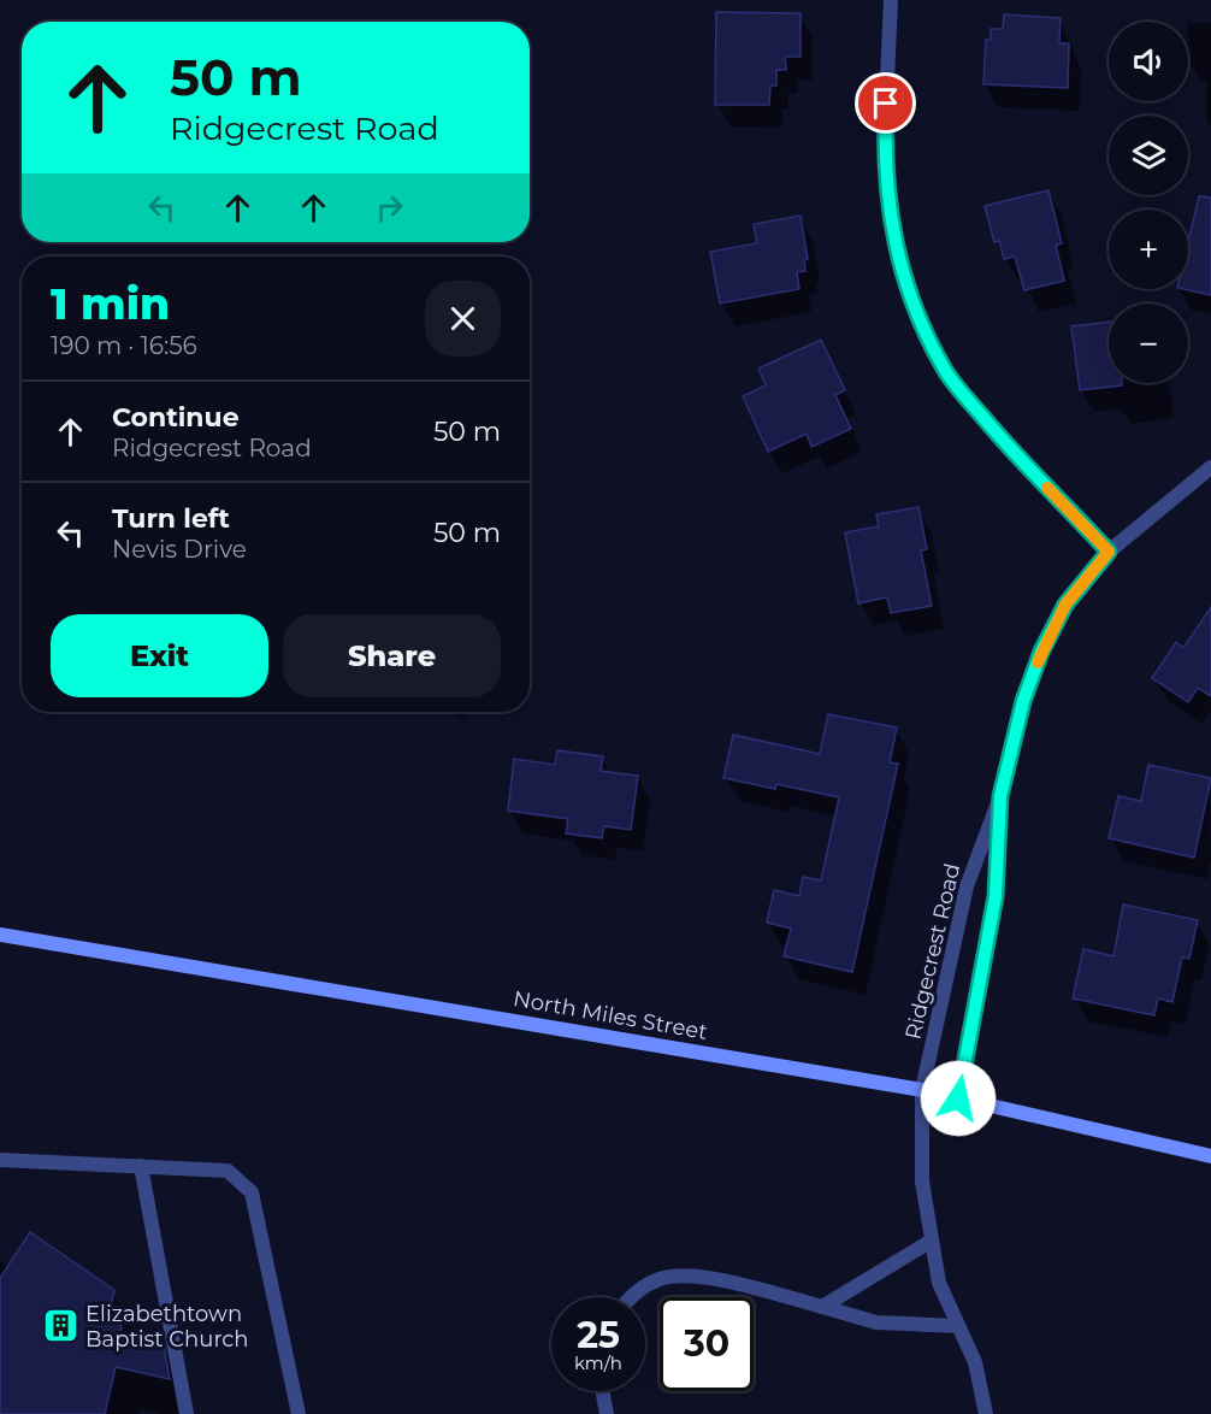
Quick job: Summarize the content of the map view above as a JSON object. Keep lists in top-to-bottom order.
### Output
{
  "streets": {
    "main road": ["North Miles Street"],
    "street": ["Ridgecrest Road"]
  },
  "crossings": [
    ["Ridgecrest Road", "North Miles Street"]
  ],
  "places": {
    "building": ["Elizabethtown Baptist Church"]
  },
  "page": {
    "map_buttons": ["+", "−"],
    "turn": ["50 m", "Ridgecrest Road"],
    "heading": ["1 min", "190 m · 16:56"],
    "list": [
      {
        "name": "Continue",
        "note": "Ridgecrest Road",
        "value": "50 m"
      },
      {
        "name": "Turn left",
        "note": "Nevis Drive",
        "value": "50 m"
      }
    ],
    "buttons": ["Exit", "Share"],
    "speed": "25 km/h",
    "limit": "30"
  }
}
